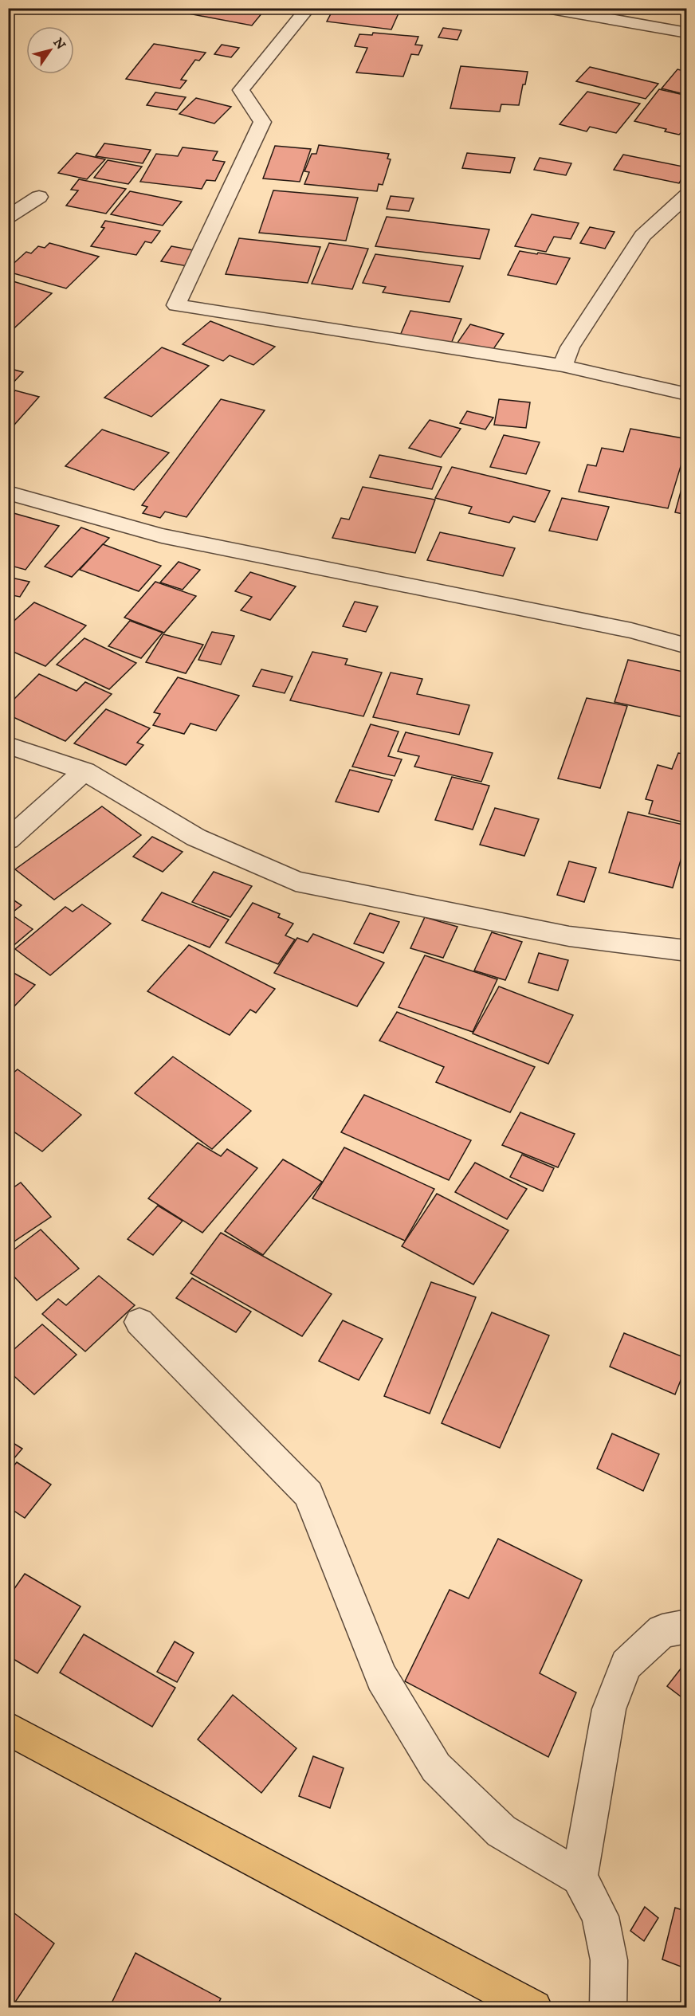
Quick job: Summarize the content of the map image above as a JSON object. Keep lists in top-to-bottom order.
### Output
{
  "north": "top right"
}
